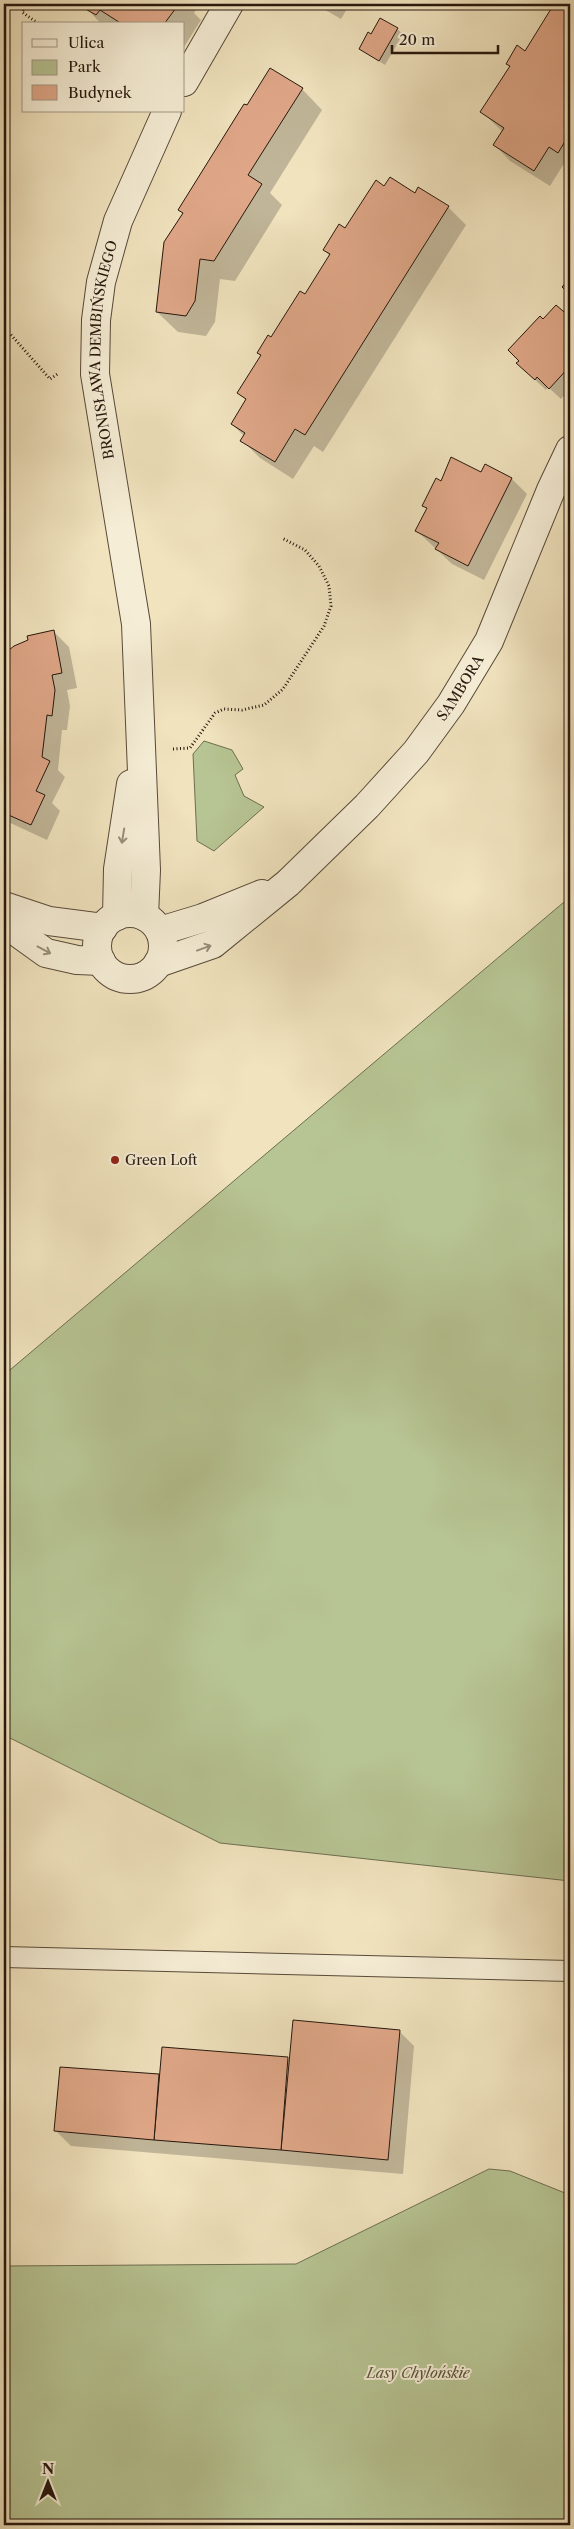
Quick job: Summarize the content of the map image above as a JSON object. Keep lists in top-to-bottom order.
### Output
{
  "streets": {
    "street": ["BRONISŁAWA DEMBIŃSKIEGO", "SAMBORA"]
  },
  "crossings": [
    ["BRONISŁAWA DEMBIŃSKIEGO", "SAMBORA"]
  ],
  "parks": ["Lasy Chylońskie"],
  "places": ["Green Loft"],
  "legend": ["Ulica", "Park", "Budynek"],
  "scale_bar": "20 m",
  "north": "top"
}
